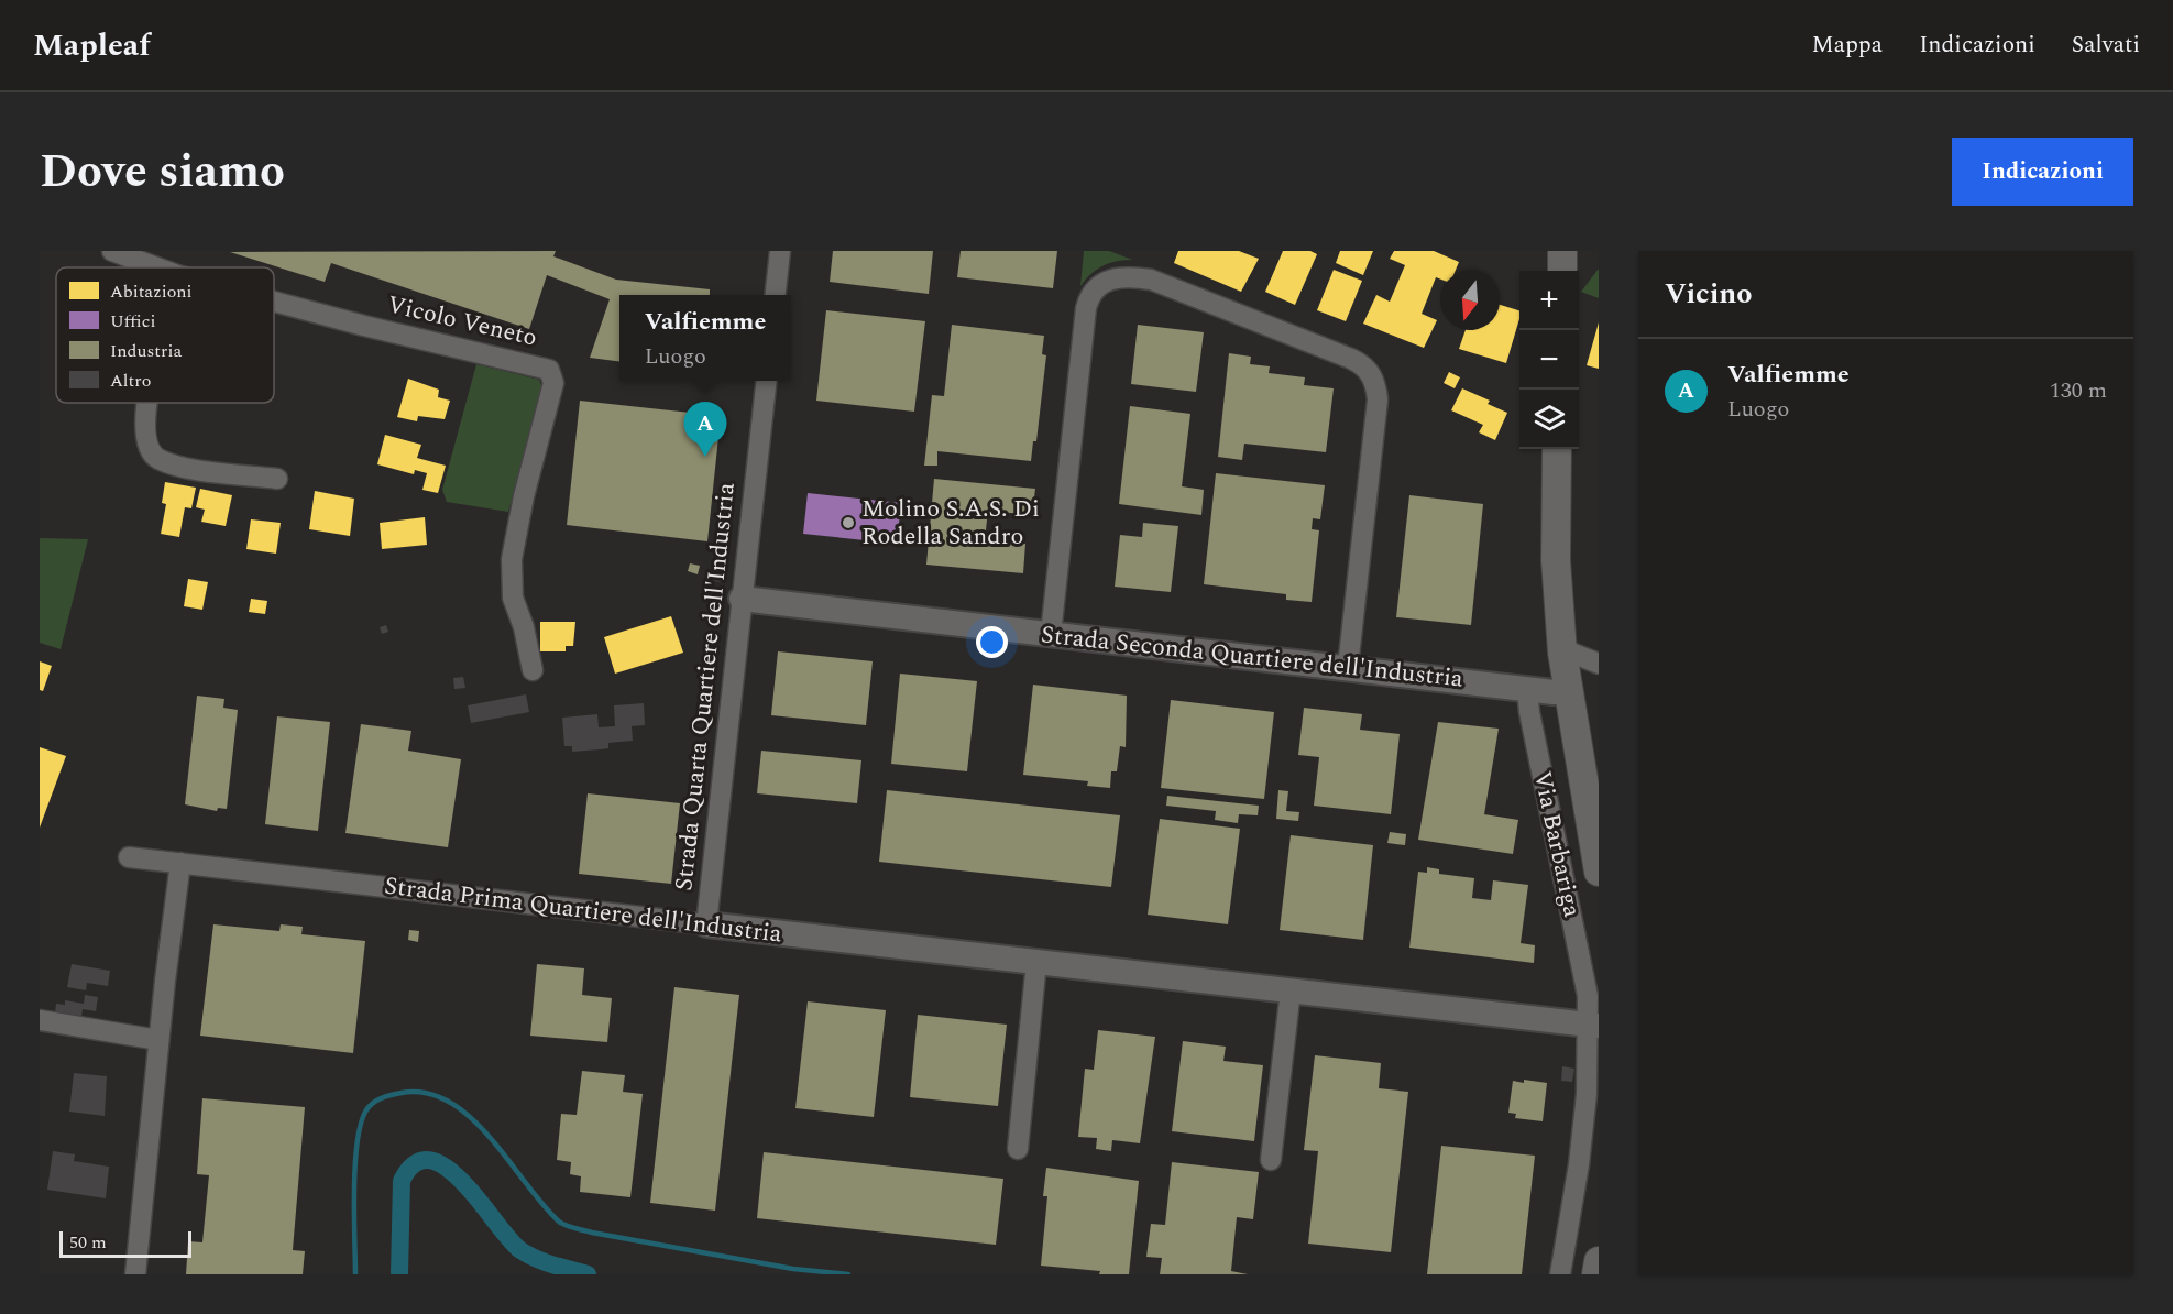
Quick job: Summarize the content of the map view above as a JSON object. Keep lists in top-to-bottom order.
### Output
{
  "streets": {
    "main road": ["Via Barbariga"],
    "street": [
      "Vicolo Veneto",
      "Strada Seconda Quartiere dell'Industria",
      "Strada Quarta Quartiere dell'Industria",
      "Strada Prima Quartiere dell'Industria"
    ]
  },
  "crossings": [
    ["Strada Seconda Quartiere dell'Industria", "Strada Quarta Quartiere dell'Industria"],
    ["Strada Seconda Quartiere dell'Industria", "Via Barbariga"],
    ["Strada Quarta Quartiere dell'Industria", "Strada Prima Quartiere dell'Industria"],
    ["Via Barbariga", "Strada Prima Quartiere dell'Industria"]
  ],
  "places": ["Molino S.A.S. Di Rodella Sandro"],
  "legend": [
    "Abitazioni",
    "Uffici",
    "Industria",
    "Altro"
  ],
  "scale_bar": "50 m",
  "north": "bottom",
  "page": {
    "header": "Mapleaf",
    "nav": ["Mappa", "Indicazioni", "Salvati"],
    "title": "Dove siamo",
    "buttons": "Indicazioni",
    "heading": "Vicino",
    "map_buttons": ["+", "−"],
    "popup": ["Valfiemme", "Luogo"],
    "list": [
      {
        "mark": "A",
        "name": "Valfiemme",
        "note": "Luogo",
        "value": "130 m"
      }
    ],
    "pins": "A",
    "scale": "50 m"
  }
}
